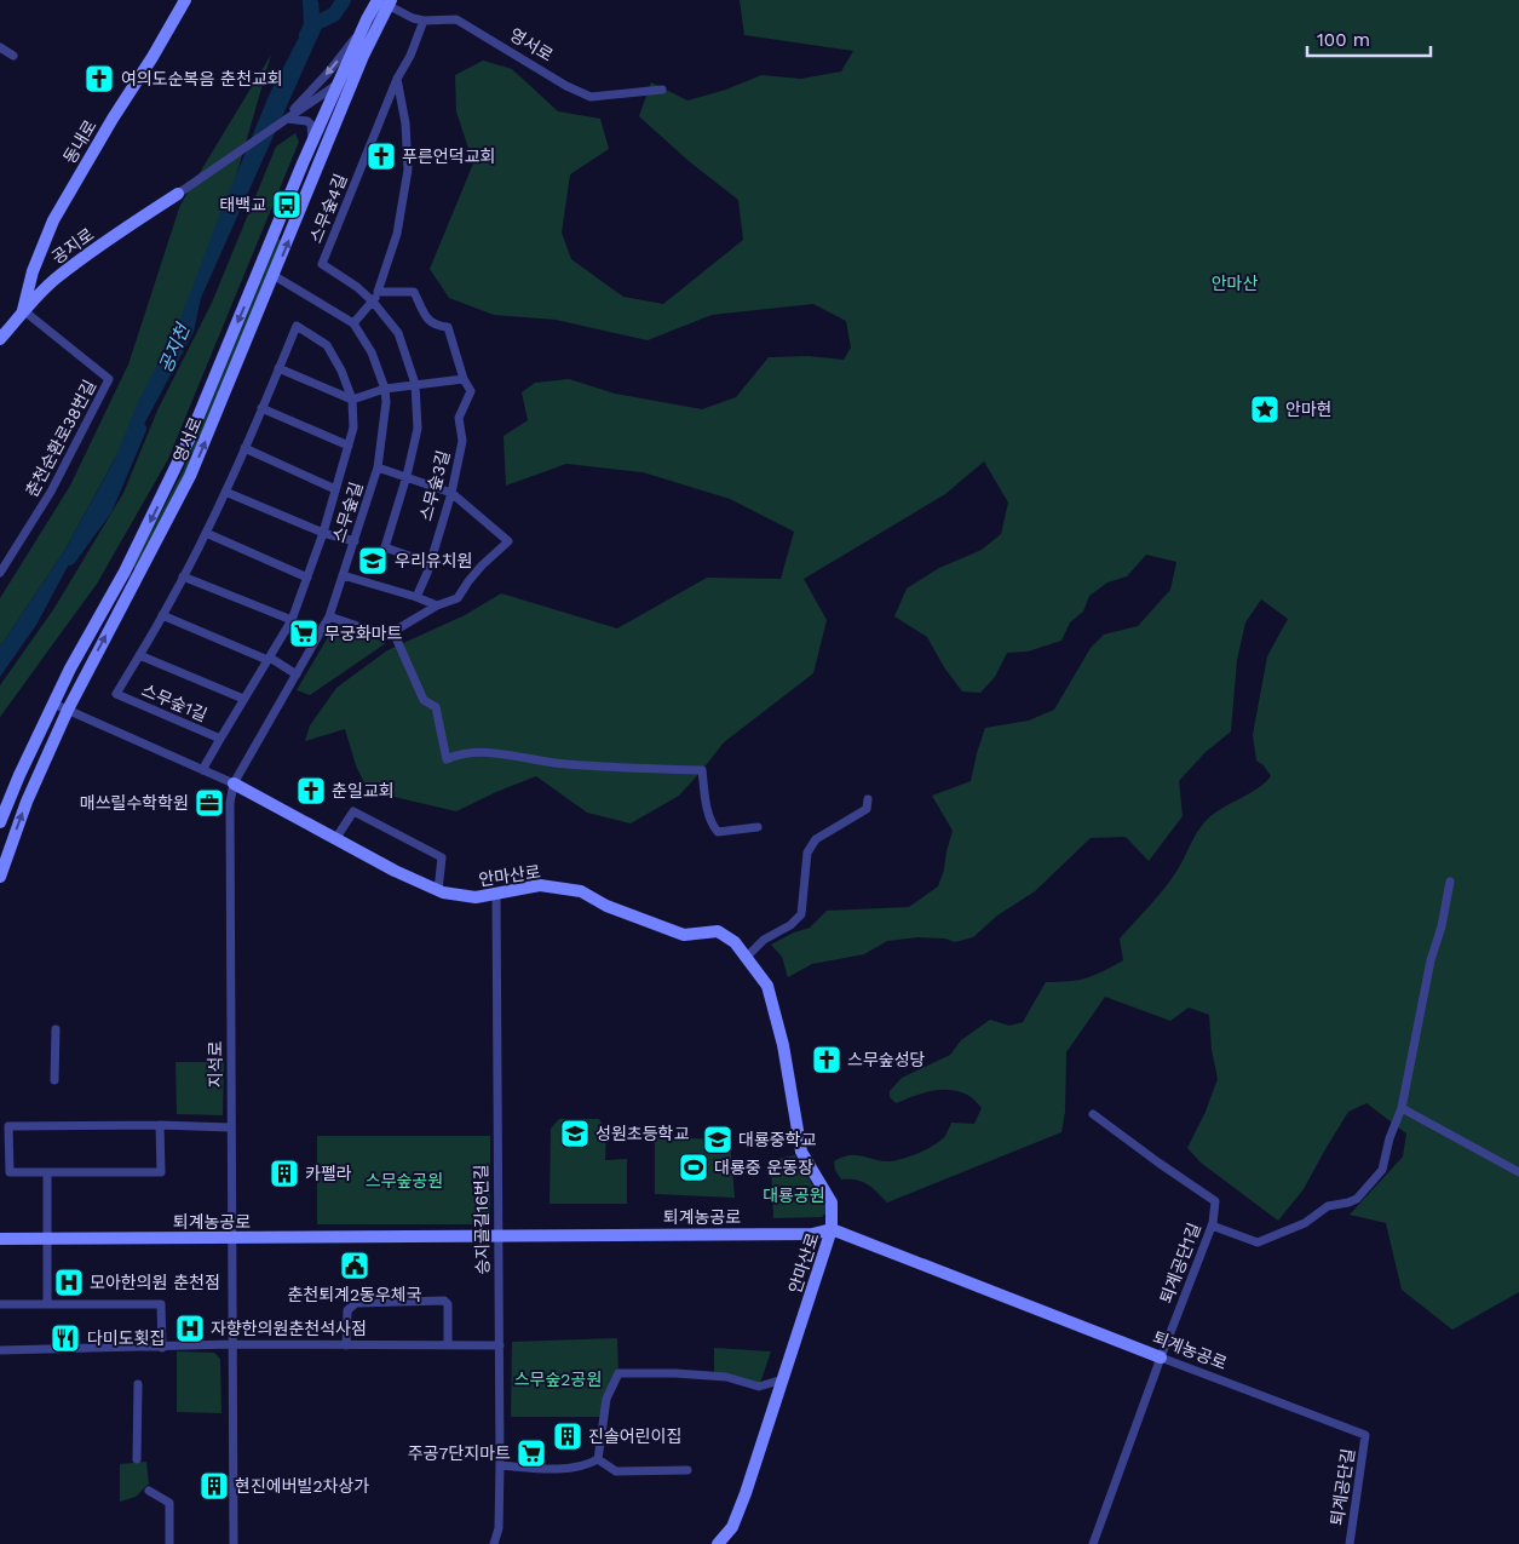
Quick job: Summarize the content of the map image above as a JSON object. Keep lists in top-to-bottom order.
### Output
{
  "streets": {
    "street": [
      "영서로",
      "동내로",
      "스무숲4길",
      "공지로",
      "춘천순환로38번길",
      "스무숲3길",
      "스무숲길",
      "스무숲1길",
      "안마산로",
      "지석로",
      "퇴계농공로",
      "승지골길16번길",
      "퇴계공단1길",
      "퇴계공단길"
    ]
  },
  "crossings": [
    ["영서로", "스무숲4길"],
    ["영서로", "스무숲길"],
    ["영서로", "안마산로"],
    ["동내로", "공지로"],
    ["동내로", "춘천순환로38번길"],
    ["스무숲4길", "스무숲3길"],
    ["공지로", "춘천순환로38번길"],
    ["스무숲길", "안마산로"],
    ["스무숲길", "지석로"],
    ["안마산로", "지석로"],
    ["안마산로", "퇴계농공로"],
    ["안마산로", "승지골길16번길"],
    ["지석로", "퇴계농공로"],
    ["퇴계농공로", "승지골길16번길"],
    ["퇴계농공로", "퇴계공단1길"],
    ["퇴계농공로", "퇴계공단길"]
  ],
  "water": ["공지천"],
  "parks": [
    "안마산",
    "스무숲공원",
    "대룡공원",
    "스무숲2공원"
  ],
  "places": {
    "church": [
      "여의도순복음 춘천교회",
      "푸른언덕교회",
      "춘일교회",
      "스무숲성당"
    ],
    "bus stop": ["태백교"],
    "place": ["안마현"],
    "school or university": ["우리유치원", "성원초등학교", "대룡중학교"],
    "supermarket": ["무궁화마트", "주공7단지마트"],
    "office": ["매쓰릴수학학원"],
    "sports": ["대룡중 운동장"],
    "building": ["카펠라", "진솔어린이집", "현진에버빌2차상가"],
    "public building": ["춘천퇴계2동우체국"],
    "hospital": ["모아한의원 춘천점", "자향한의원춘천석사점"],
    "restaurant": ["다미도횟집"]
  },
  "scale_bar": "100 m"
}
